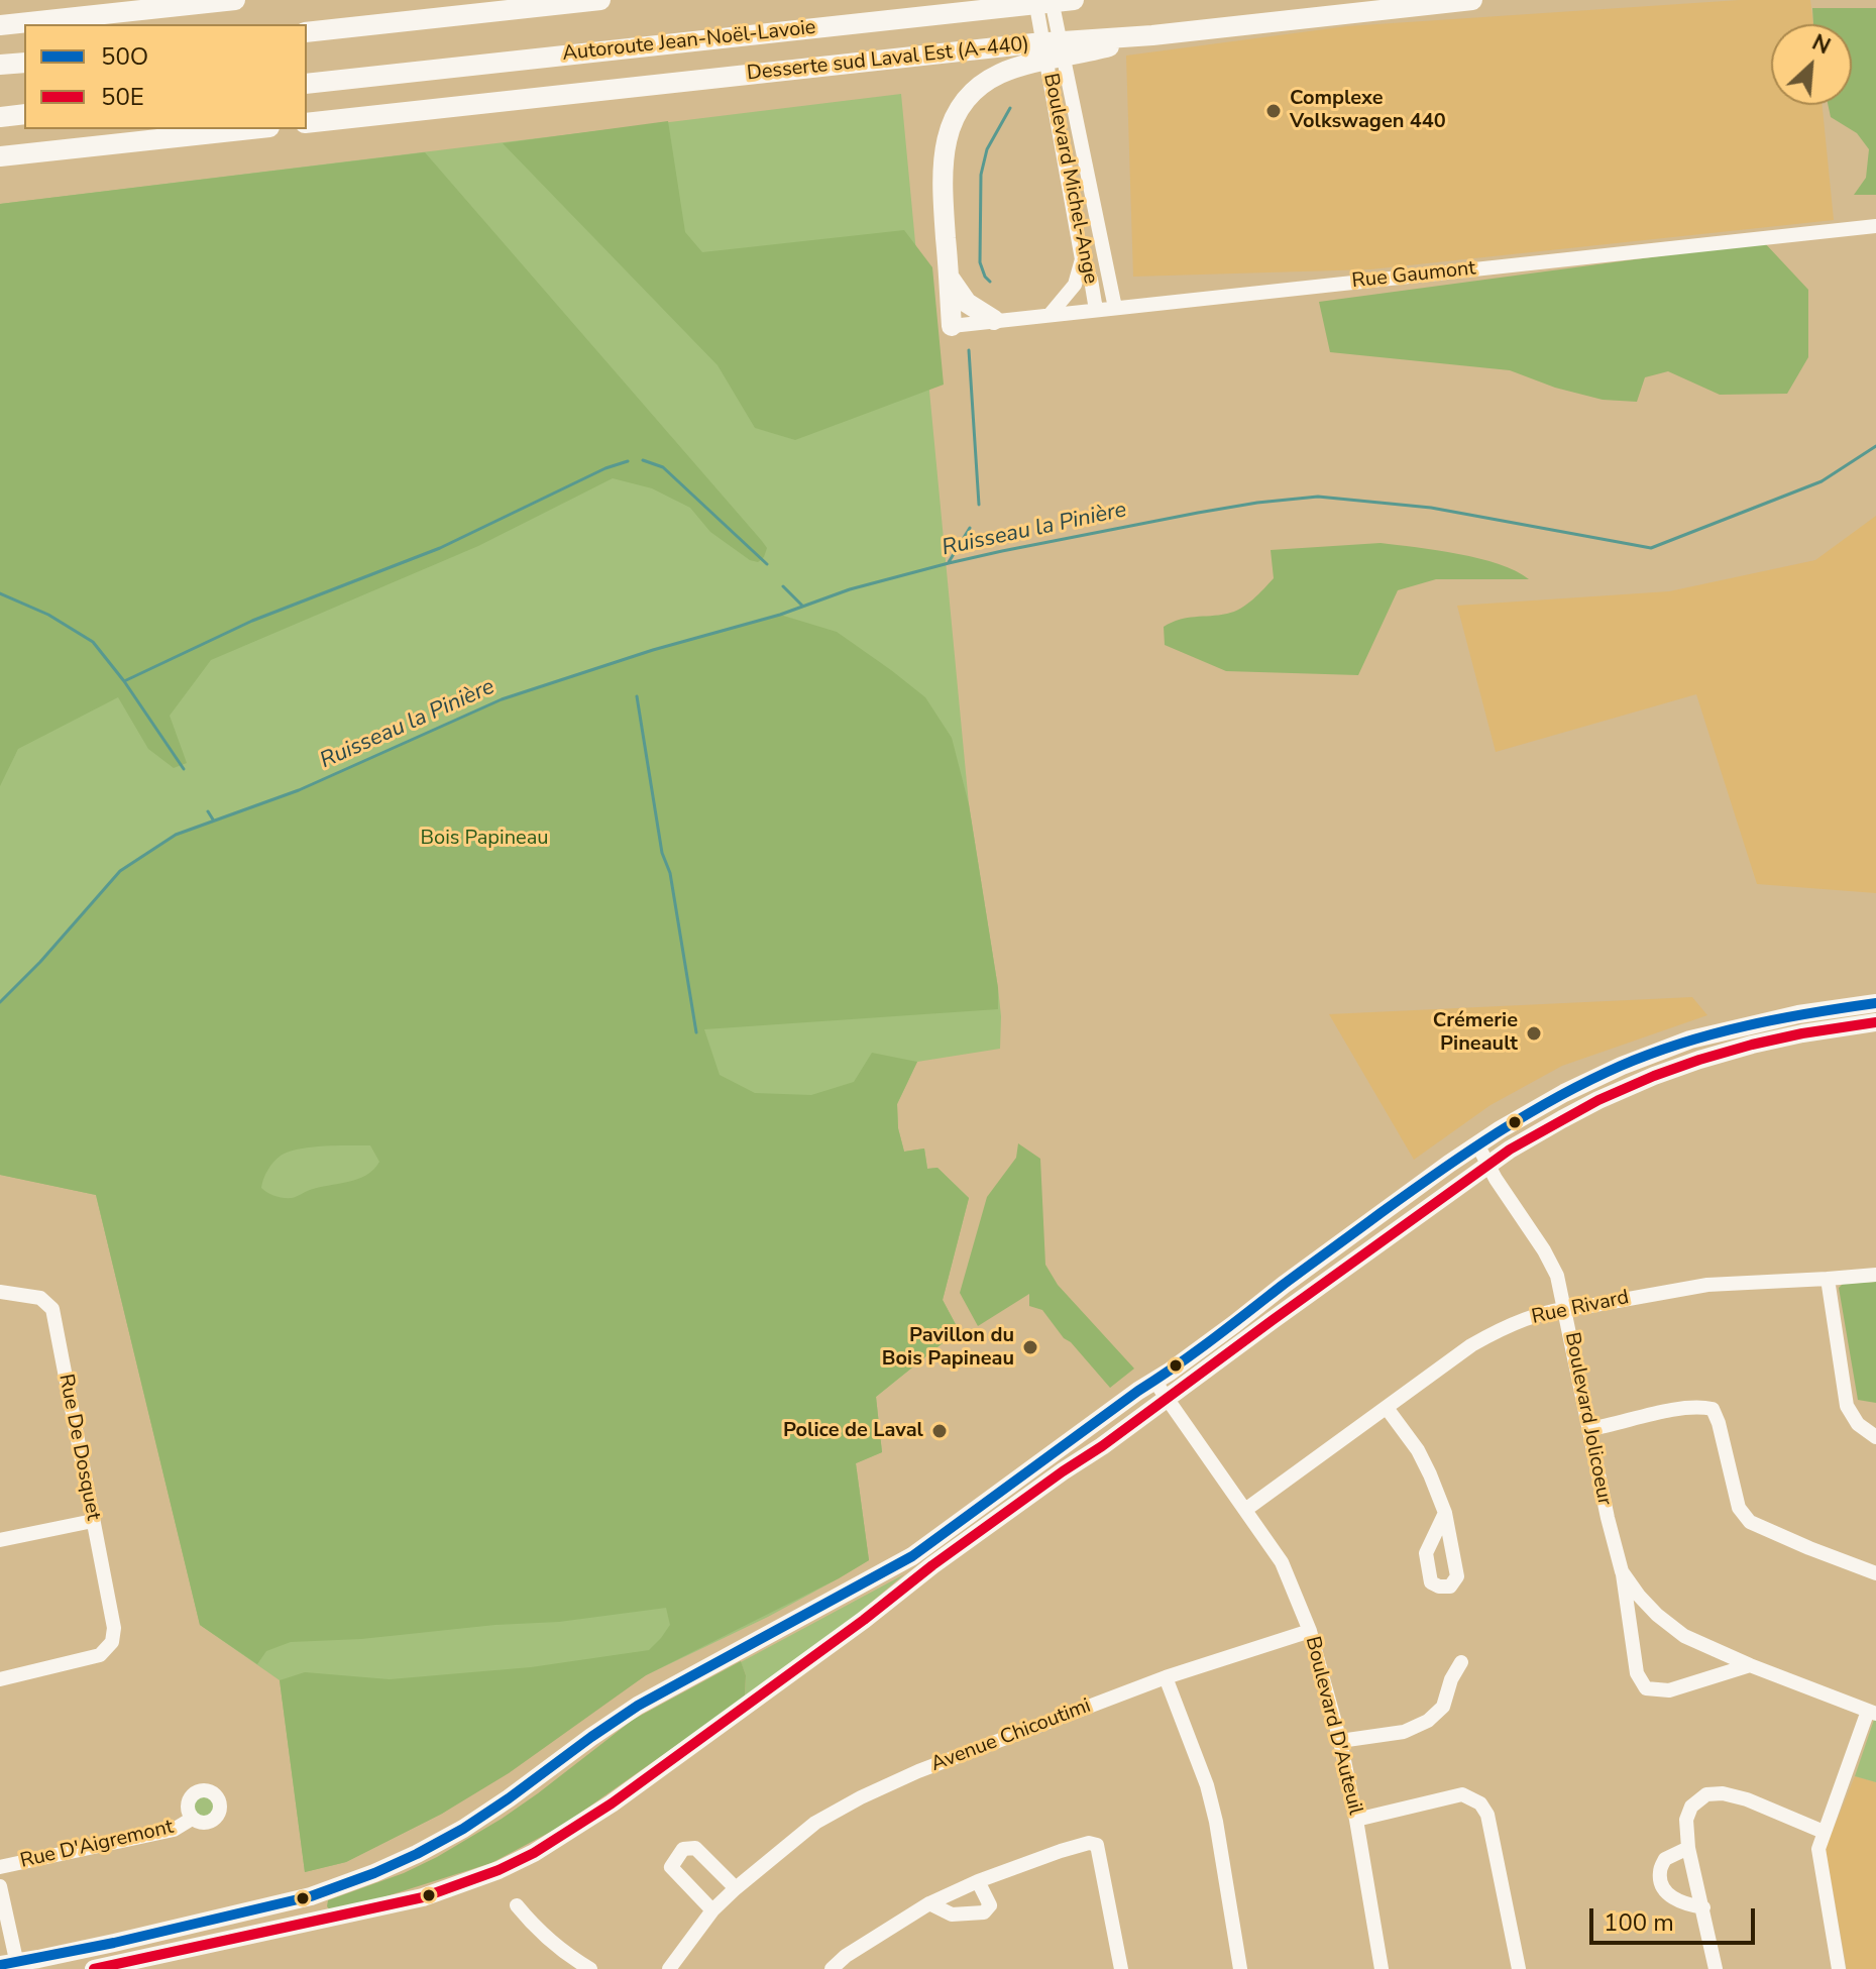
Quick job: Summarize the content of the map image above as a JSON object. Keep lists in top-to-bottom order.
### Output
{
  "streets": {
    "highway": ["Autoroute Jean-Noël-Lavoie", "Desserte sud Laval Est (A-440)"],
    "street": [
      "Boulevard Michel-Ange",
      "Rue Gaumont",
      "Rue Rivard",
      "Boulevard Jolicoeur",
      "Rue De Dosquet",
      "Boulevard D'Auteuil",
      "Avenue Chicoutimi",
      "Rue D'Aigremont"
    ]
  },
  "crossings": [
    ["Boulevard Michel-Ange", "Rue Gaumont"],
    ["Rue Rivard", "Boulevard Jolicoeur"],
    ["Rue Rivard", "Boulevard D'Auteuil"],
    ["Boulevard D'Auteuil", "Avenue Chicoutimi"]
  ],
  "water": ["Ruisseau la Pinière"],
  "parks": ["Bois Papineau"],
  "places": [
    "Complexe Volkswagen 440",
    "Crémerie Pineault",
    "Pavillon du Bois Papineau",
    "Police de Laval"
  ],
  "lines": ["transit line 50O", "transit line 50E"],
  "legend": ["50O", "50E"],
  "scale_bar": "100 m",
  "north": "top right"
}
